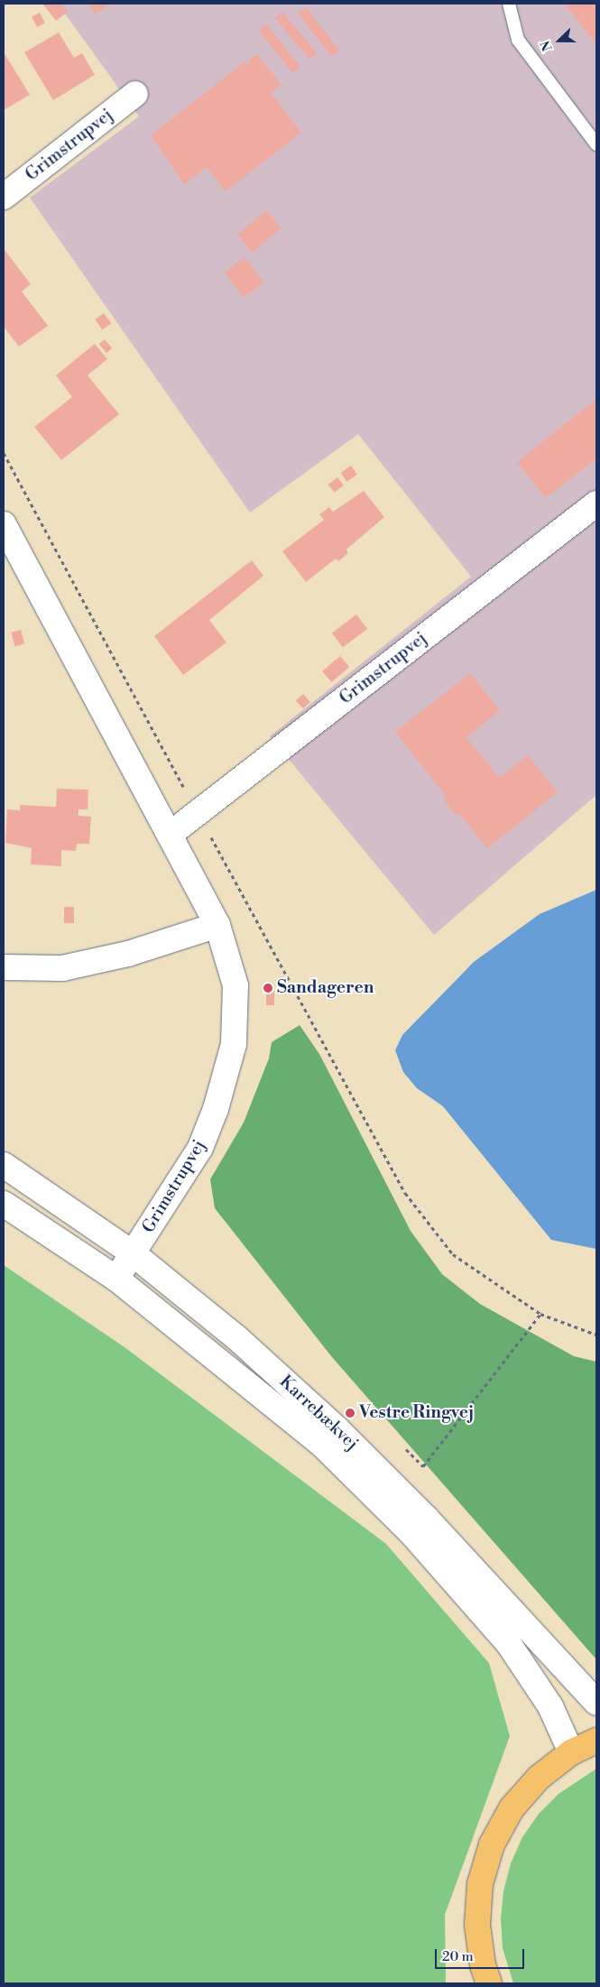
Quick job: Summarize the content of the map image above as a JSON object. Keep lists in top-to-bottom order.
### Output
{
  "streets": {
    "street": ["Grimstrupvej", "Karrebækvej"]
  },
  "crossings": [
    ["Grimstrupvej", "Karrebækvej"]
  ],
  "places": ["Sandageren", "Vestre Ringvej"],
  "scale_bar": "20 m",
  "north": "left"
}
